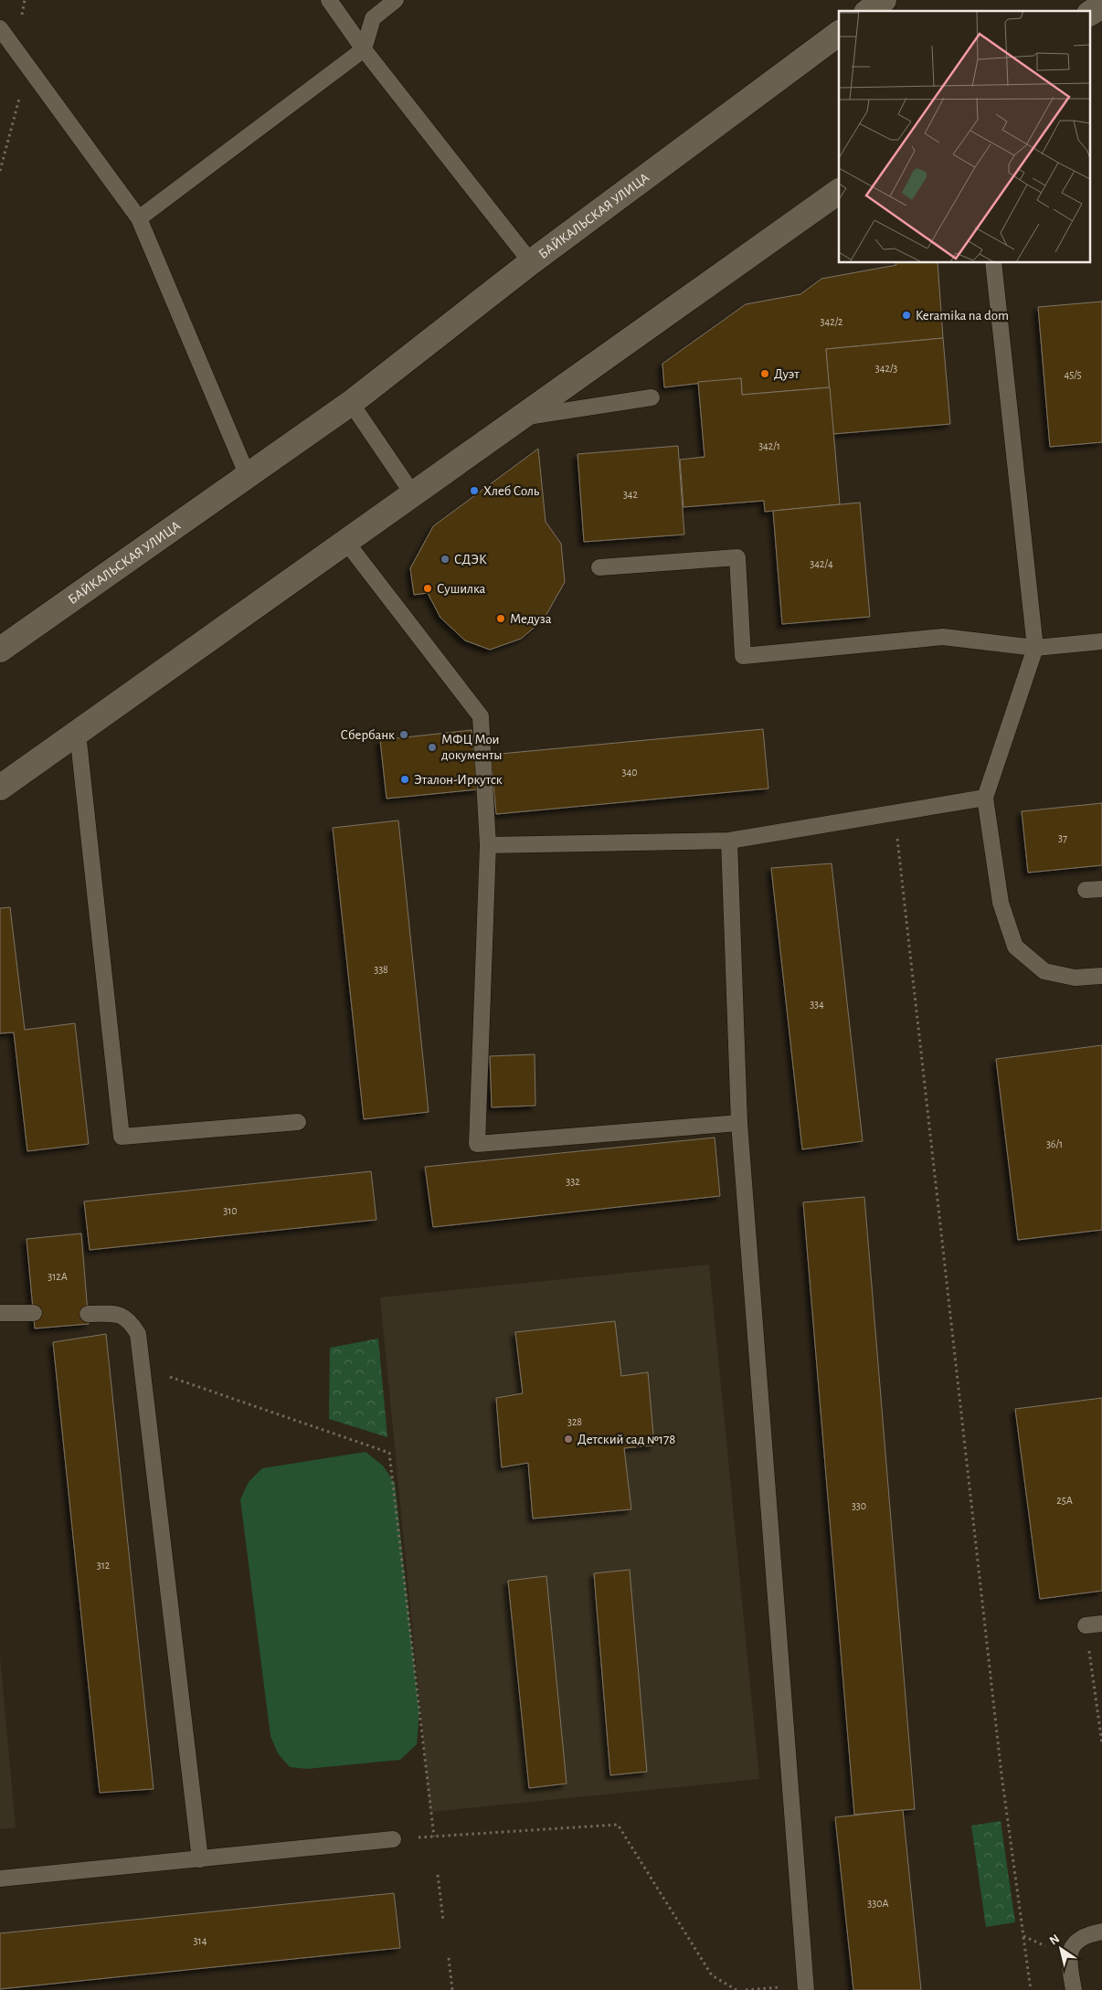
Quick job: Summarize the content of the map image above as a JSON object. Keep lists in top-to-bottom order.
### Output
{
  "streets": {
    "main road": ["БАЙКАЛЬСКАЯ УЛИЦА"]
  },
  "places": [
    "Keramika na dom",
    "Дуэт",
    "Хлеб Соль",
    "СДЭК",
    "Сушилка",
    "Медуза",
    "Сбербанк",
    "МФЦ Мои документы",
    "Эталон-Иркутск",
    "Детский сад №178"
  ],
  "house_numbers": [
    "342/2",
    "342/3",
    "45/5",
    "342/1",
    "342",
    "342/4",
    "340",
    "37",
    "338",
    "334",
    "36/1",
    "332",
    "310",
    "312А",
    "328",
    "25А",
    "330",
    "312",
    "330А",
    "314"
  ],
  "north": "top left"
}
